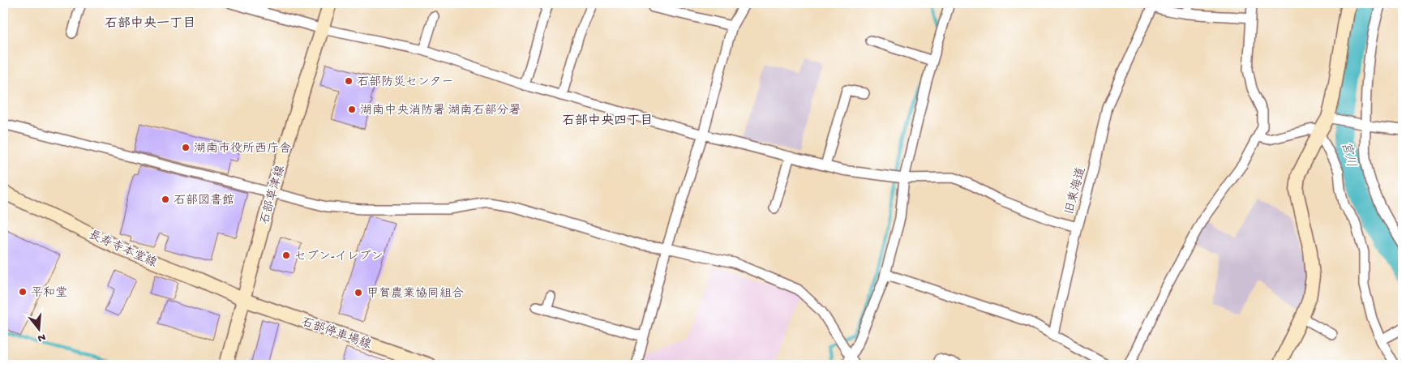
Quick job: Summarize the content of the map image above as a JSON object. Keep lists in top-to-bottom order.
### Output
{
  "streets": {
    "main road": ["石部草津線", "長寿寺本堂線", "石部停車場線"],
    "street": ["旧東海道"]
  },
  "crossings": [
    ["石部草津線", "長寿寺本堂線"],
    ["石部草津線", "石部停車場線"],
    ["長寿寺本堂線", "石部停車場線"]
  ],
  "districts": ["石部中央一丁目", "石部中央四丁目"],
  "water": ["宮川"],
  "places": [
    "石部防災センター",
    "湖南中央消防署 湖南石部分署",
    "湖南市役所西庁舎",
    "石部図書館",
    "セブン-イレブン",
    "平和堂",
    "甲賀農業協同組合"
  ],
  "north": "bottom"
}
